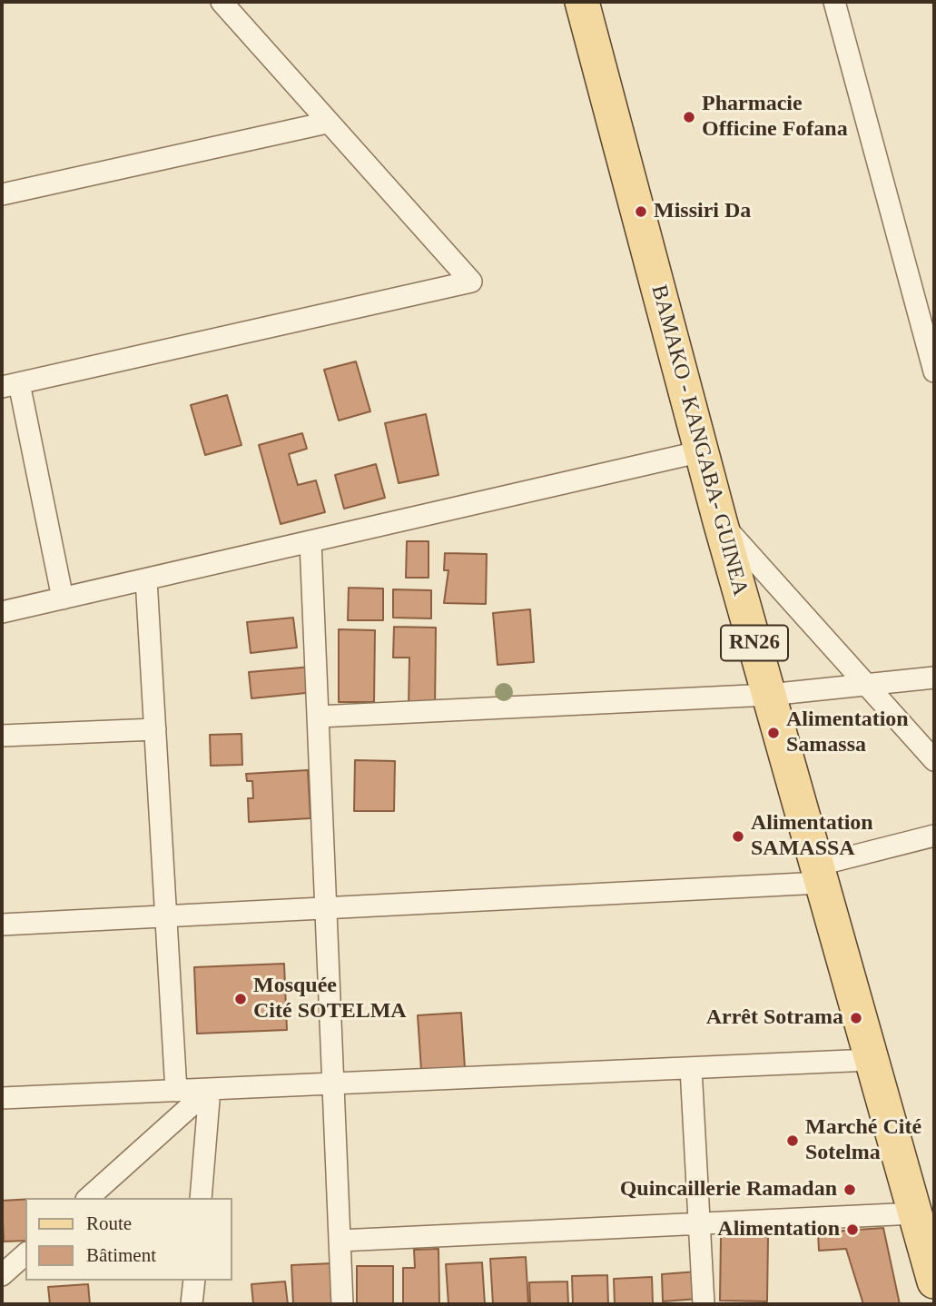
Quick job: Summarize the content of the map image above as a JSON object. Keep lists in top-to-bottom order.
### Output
{
  "streets": {
    "main road": ["BAMAKO - KANGABA- GUINEA", "RN26"]
  },
  "places": [
    "Pharmacie Officine Fofana",
    "Missiri Da",
    "Alimentation Samassa",
    "Alimentation SAMASSA",
    "Mosquée Cité SOTELMA",
    "Arrêt Sotrama",
    "Marché Cité Sotelma",
    "Quincaillerie Ramadan",
    "Alimentation"
  ],
  "legend": ["Route", "Bâtiment"]
}
